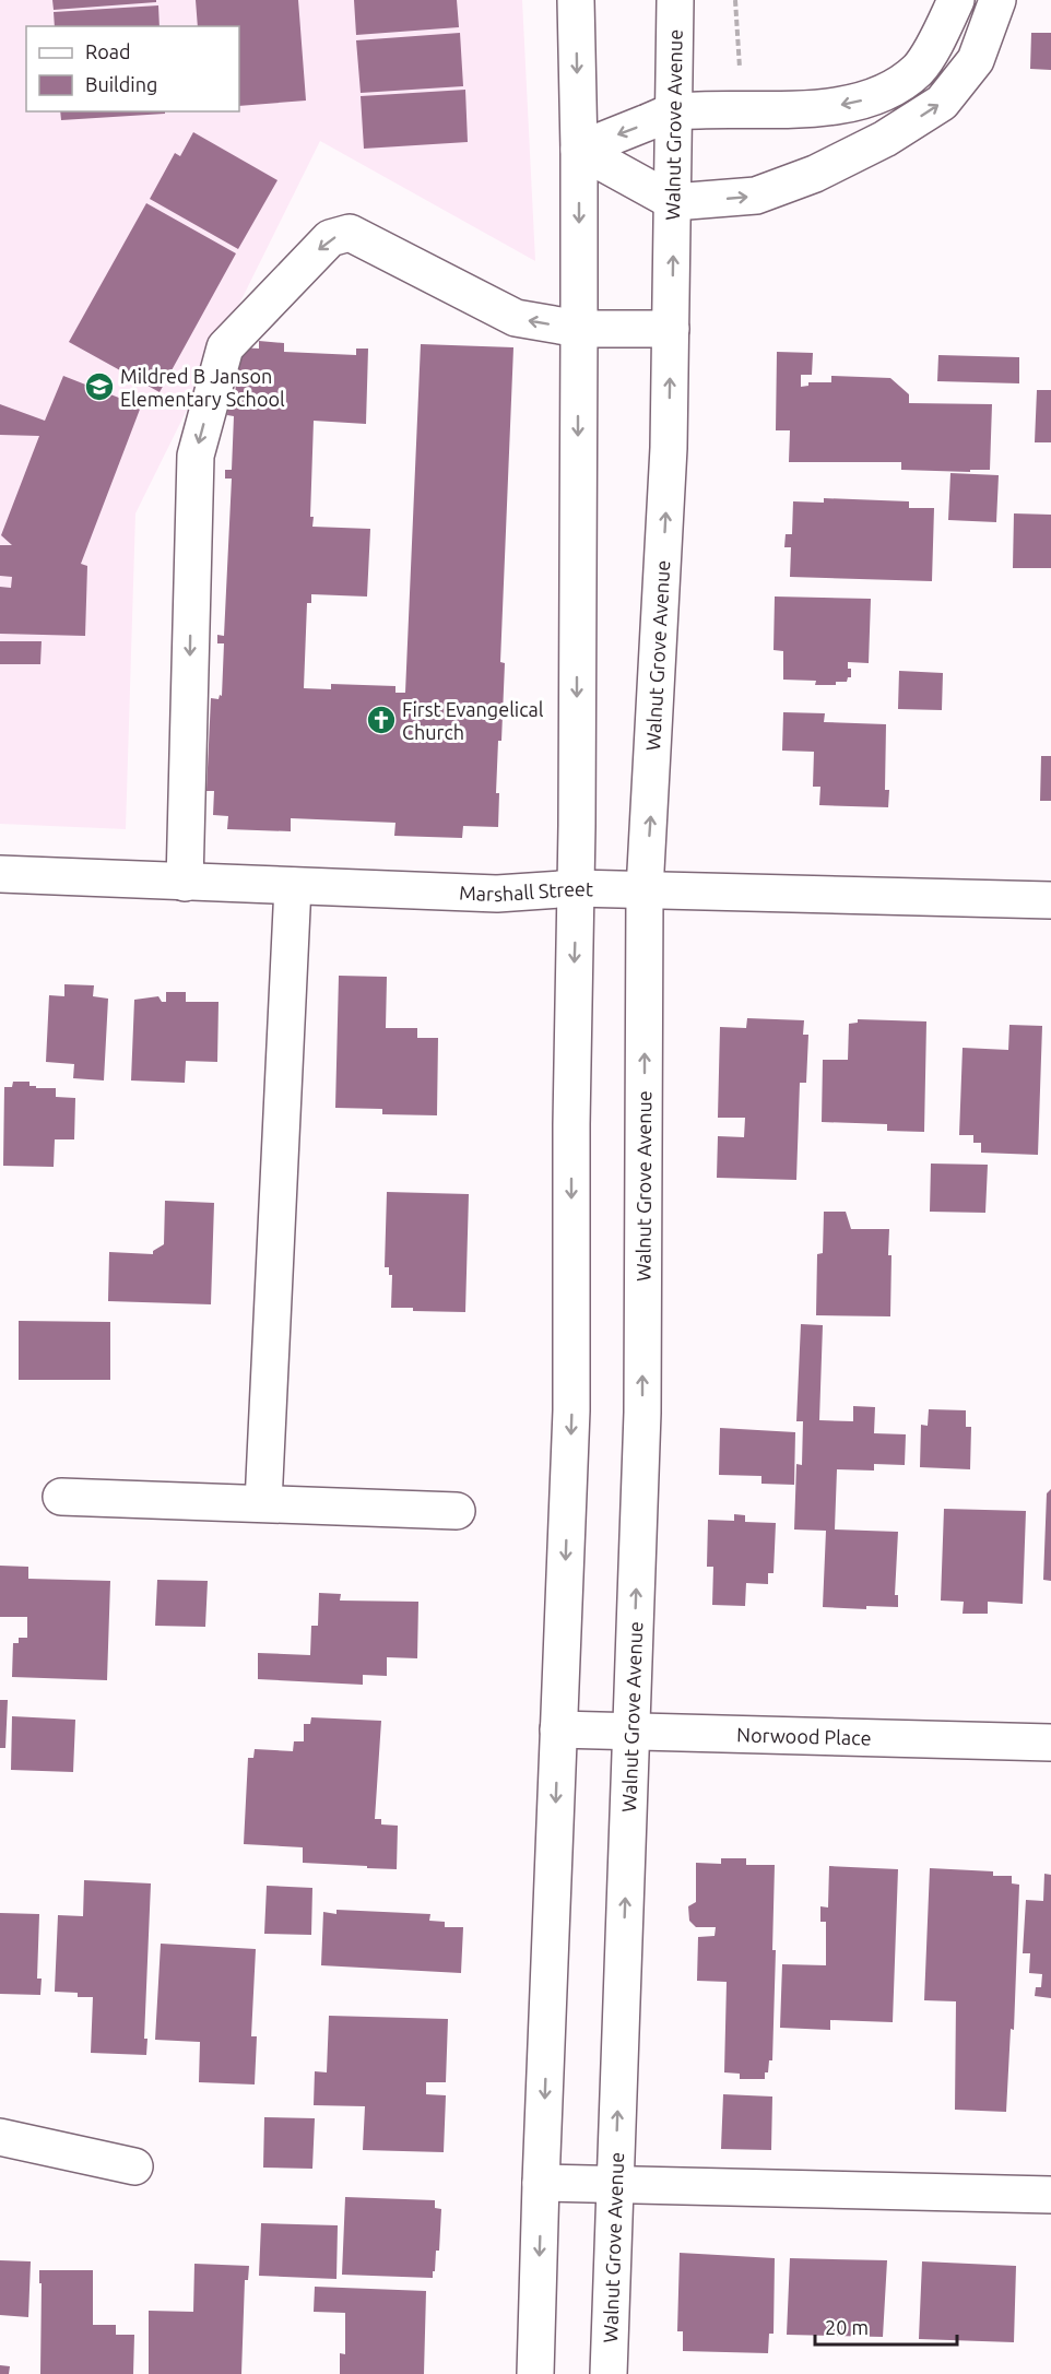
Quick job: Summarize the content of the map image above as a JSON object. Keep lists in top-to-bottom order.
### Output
{
  "streets": {
    "main road": ["Walnut Grove Avenue", "Marshall Street", "Norwood Place"]
  },
  "crossings": [
    ["Walnut Grove Avenue", "Marshall Street"],
    ["Walnut Grove Avenue", "Norwood Place"]
  ],
  "places": {
    "school or university": ["Mildred B Janson Elementary School"],
    "church": ["First Evangelical Church"]
  },
  "legend": ["Road", "Building"],
  "scale_bar": "20 m"
}
